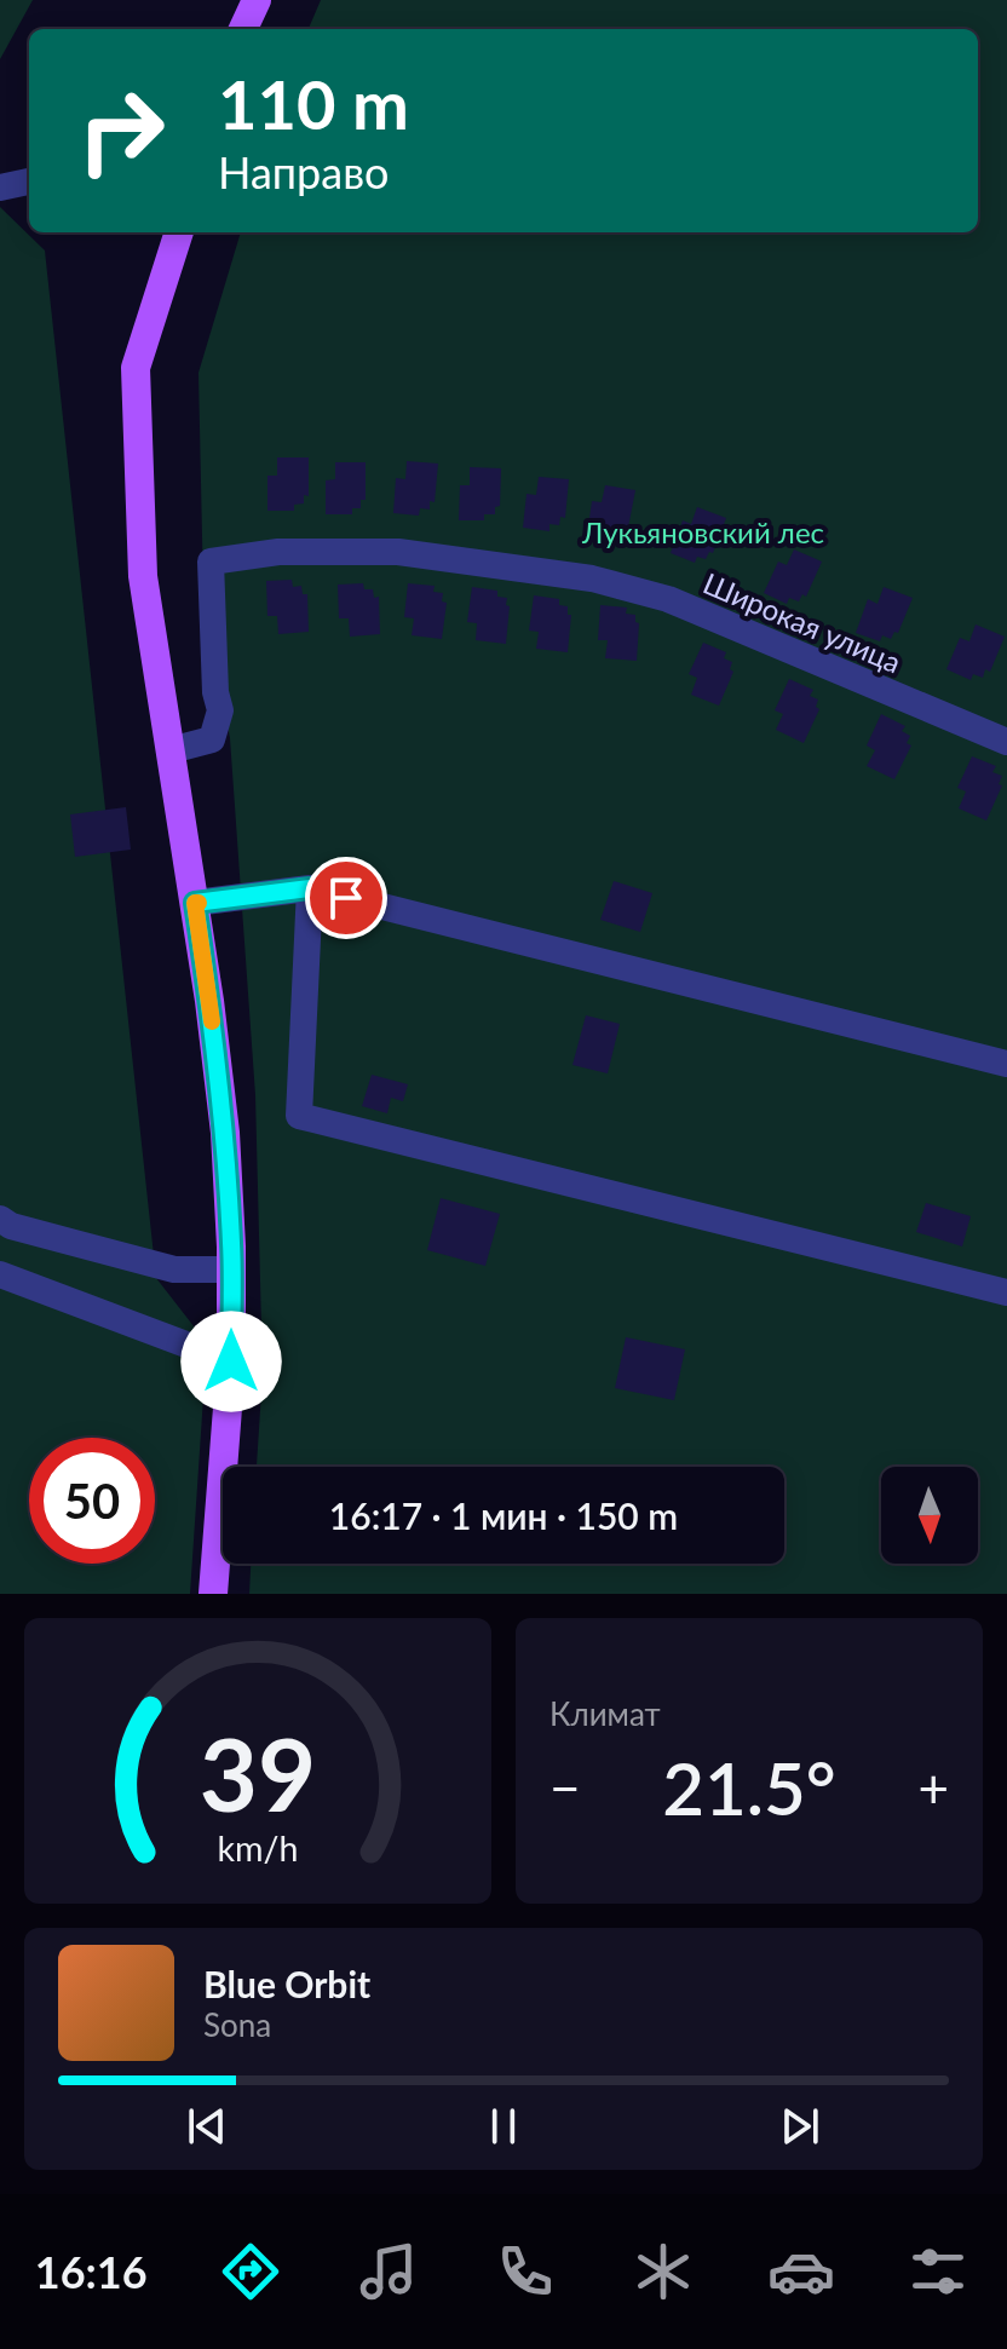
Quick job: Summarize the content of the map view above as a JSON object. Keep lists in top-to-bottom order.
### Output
{
  "streets": {
    "street": ["Широкая улица"]
  },
  "parks": ["Лукьяновский лес"],
  "north": "bottom",
  "page": {
    "turn": ["110 m", "Направо"],
    "limit": "50",
    "trip": "16:17 · 1 мин · 150 m",
    "tile": "Климат",
    "heat": ["−", "21.5°", "+"],
    "song": ["Blue Orbit", "Sona"],
    "tabs": "16:16",
    "gauge": ["39", "km/h"]
  }
}
